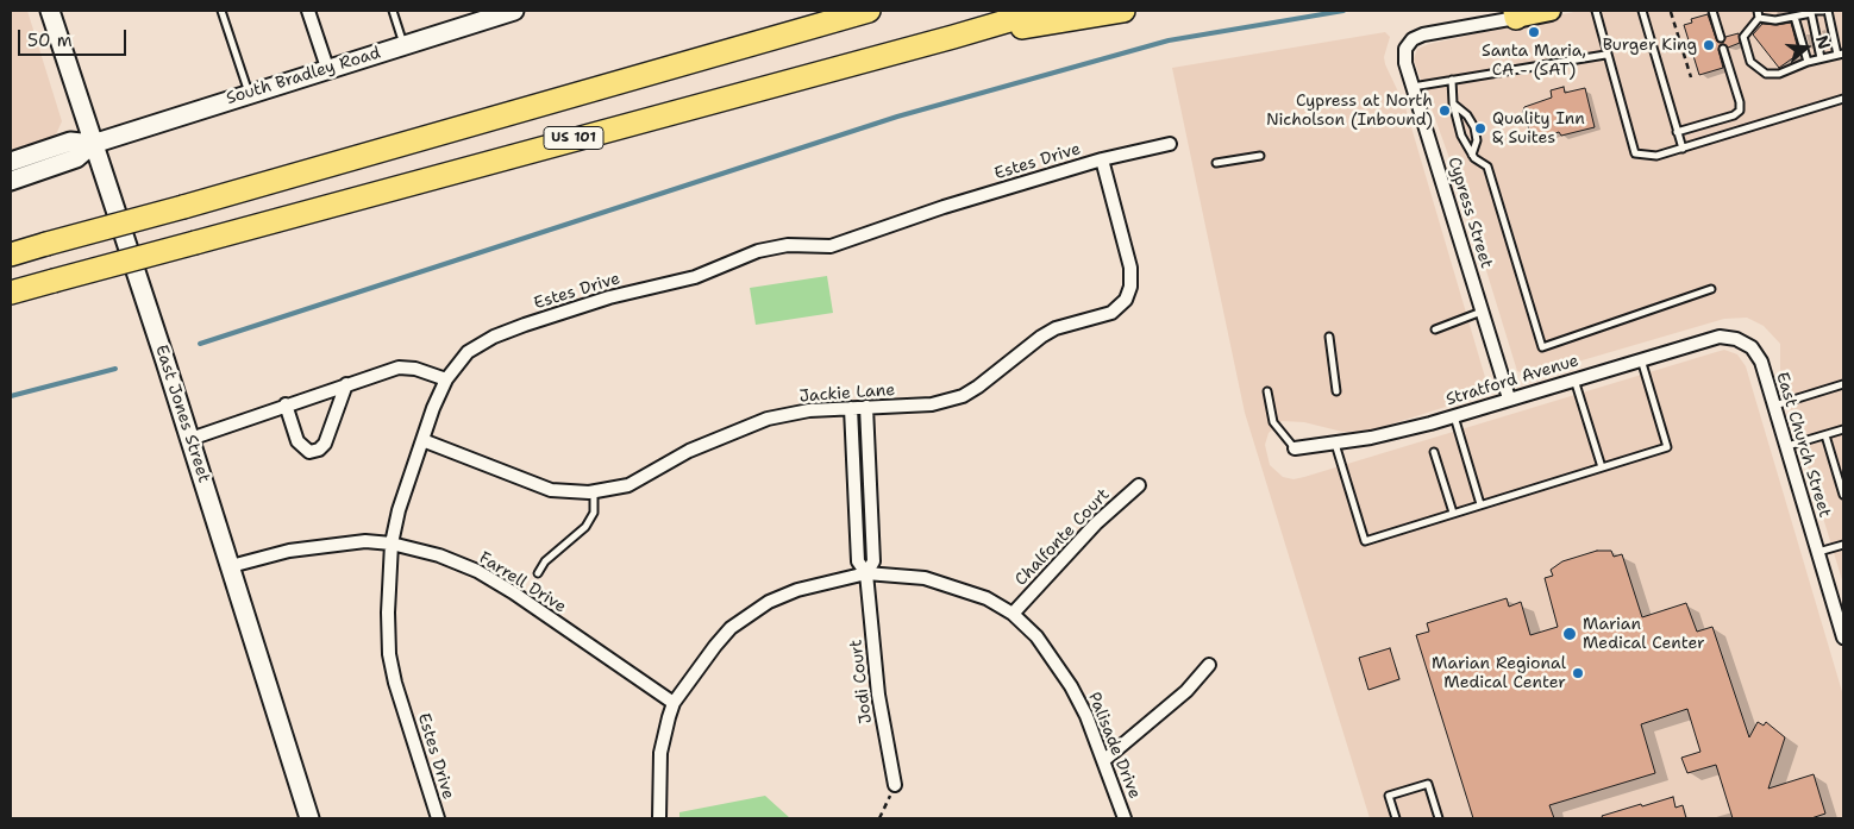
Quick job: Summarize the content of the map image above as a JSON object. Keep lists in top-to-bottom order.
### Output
{
  "streets": {
    "highway": ["US 101"],
    "street": [
      "South Bradley Road",
      "Estes Drive",
      "Cypress Street",
      "Stratford Avenue",
      "Jackie Lane",
      "East Jones Street",
      "East Church Street",
      "Chalfonte Court",
      "Farrell Drive",
      "Jodi Court",
      "Palisade Drive"
    ]
  },
  "crossings": [
    ["South Bradley Road", "East Jones Street"],
    ["Estes Drive", "Jackie Lane"],
    ["Estes Drive", "Farrell Drive"],
    ["Cypress Street", "Stratford Avenue"],
    ["Stratford Avenue", "East Church Street"],
    ["Jackie Lane", "Jodi Court"],
    ["East Jones Street", "Farrell Drive"],
    ["Chalfonte Court", "Palisade Drive"],
    ["Farrell Drive", "Palisade Drive"],
    ["Jodi Court", "Palisade Drive"]
  ],
  "places": [
    "Santa Maria, CA - (SAT)",
    "Burger King",
    "Cypress at North Nicholson (Inbound)",
    "Quality Inn & Suites",
    "Marian Medical Center",
    "Marian Regional Medical Center"
  ],
  "scale_bar": "50 m",
  "north": "right"
}
